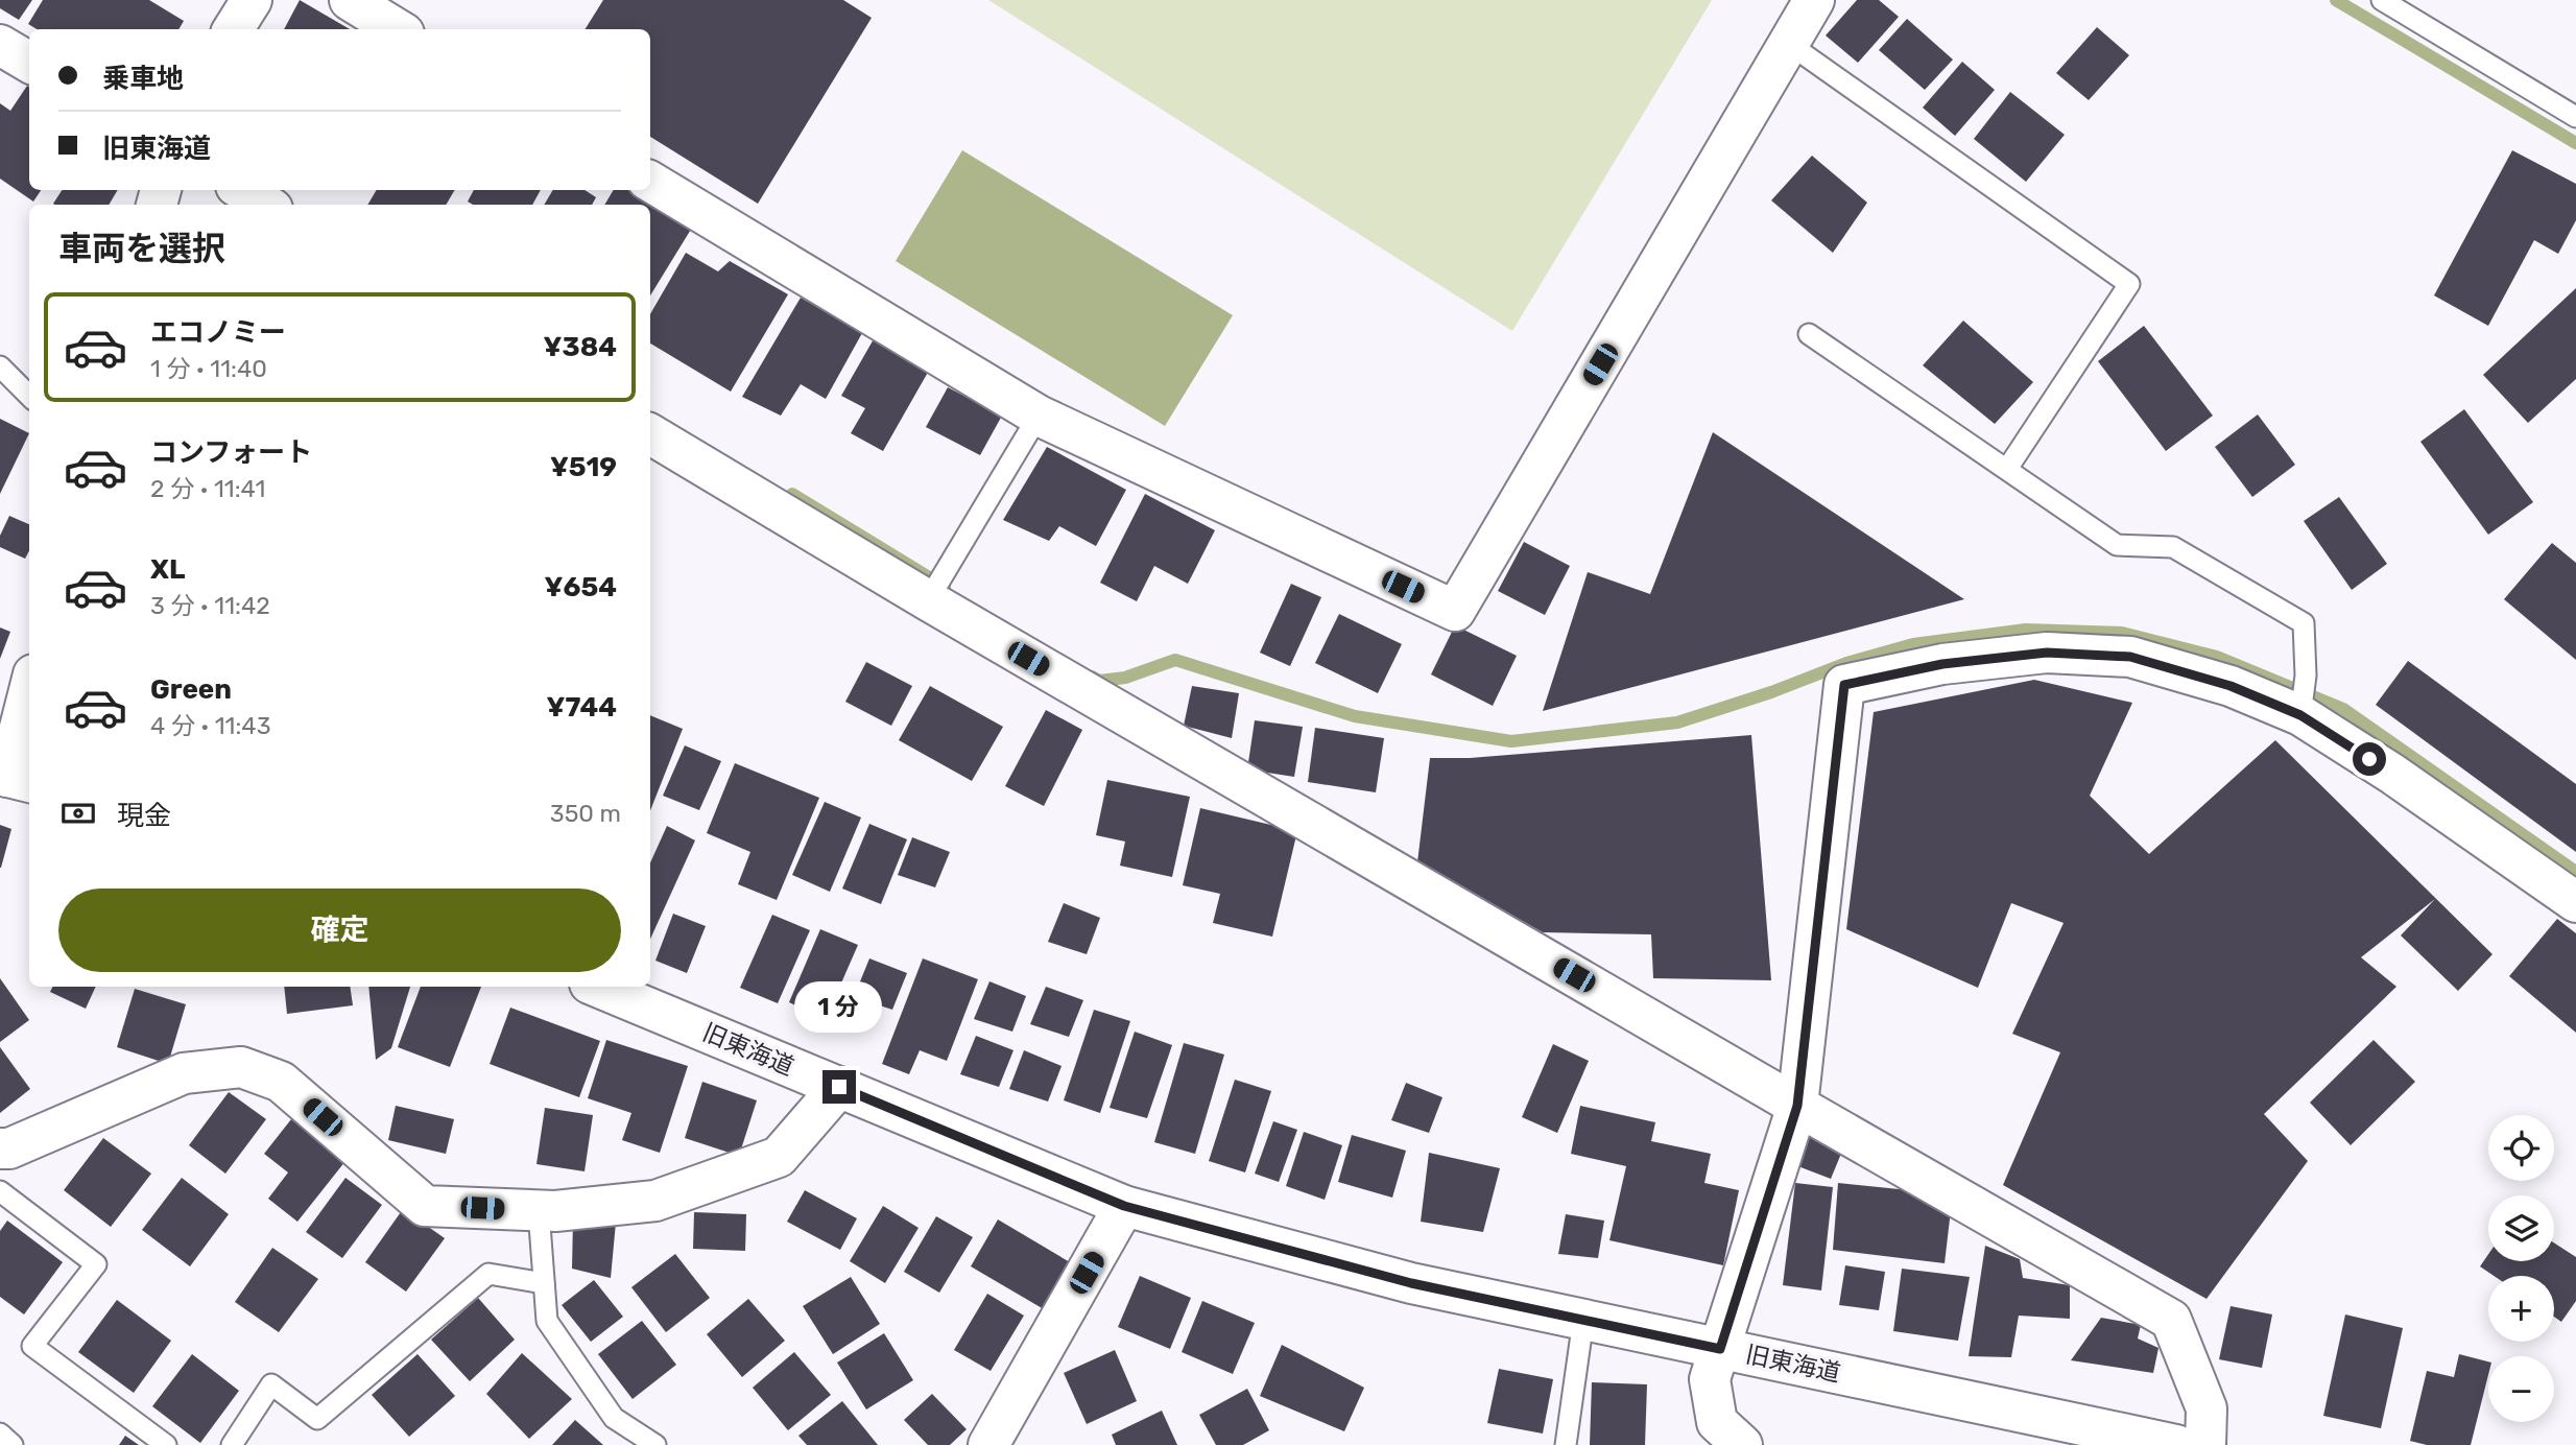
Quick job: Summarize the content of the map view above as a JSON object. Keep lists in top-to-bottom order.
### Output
{
  "streets": {
    "street": ["旧東海道"]
  },
  "page": {
    "banner": ["乗車地", "旧東海道"],
    "heading": "車両を選択",
    "list": [
      {
        "name": "エコノミー",
        "note": "1 分 · 11:40",
        "value": "¥384"
      },
      {
        "name": "コンフォート",
        "note": "2 分 · 11:41",
        "value": "¥519"
      },
      {
        "name": "XL",
        "note": "3 分 · 11:42",
        "value": "¥654"
      },
      {
        "name": "Green",
        "note": "4 分 · 11:43",
        "value": "¥744"
      }
    ],
    "pay": ["現金", "350 m"],
    "buttons": "確定",
    "bubble": "1 分",
    "map_buttons": ["+", "−"]
  }
}
